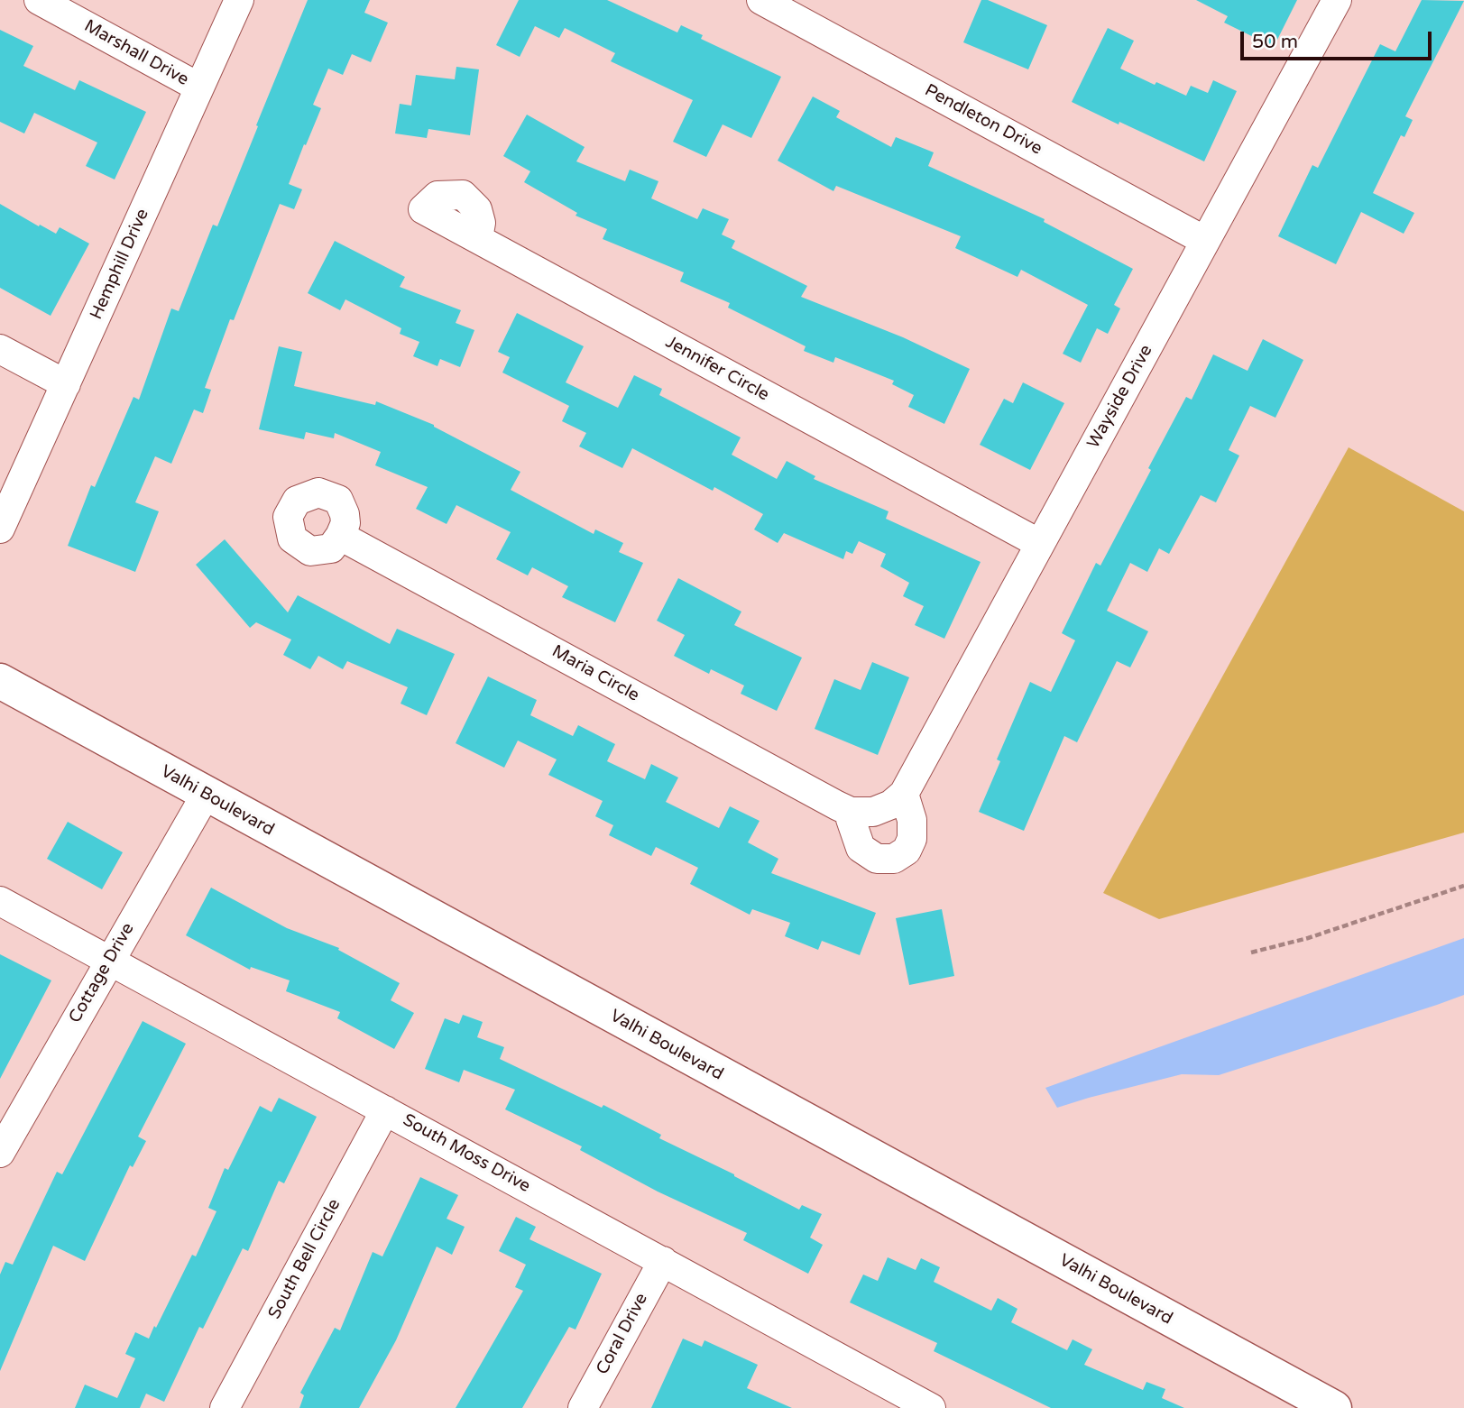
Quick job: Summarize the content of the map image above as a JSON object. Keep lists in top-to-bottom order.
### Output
{
  "streets": {
    "street": [
      "Marshall Drive",
      "Pendleton Drive",
      "Hemphill Drive",
      "Jennifer Circle",
      "Wayside Drive",
      "Maria Circle",
      "Valhi Boulevard",
      "Cottage Drive",
      "South Moss Drive",
      "South Bell Circle",
      "Coral Drive"
    ]
  },
  "crossings": [
    ["Marshall Drive", "Hemphill Drive"],
    ["Pendleton Drive", "Wayside Drive"],
    ["Jennifer Circle", "Wayside Drive"],
    ["Valhi Boulevard", "Cottage Drive"],
    ["Cottage Drive", "South Moss Drive"],
    ["South Moss Drive", "South Bell Circle"],
    ["South Moss Drive", "Coral Drive"]
  ],
  "scale_bar": "50 m"
}
